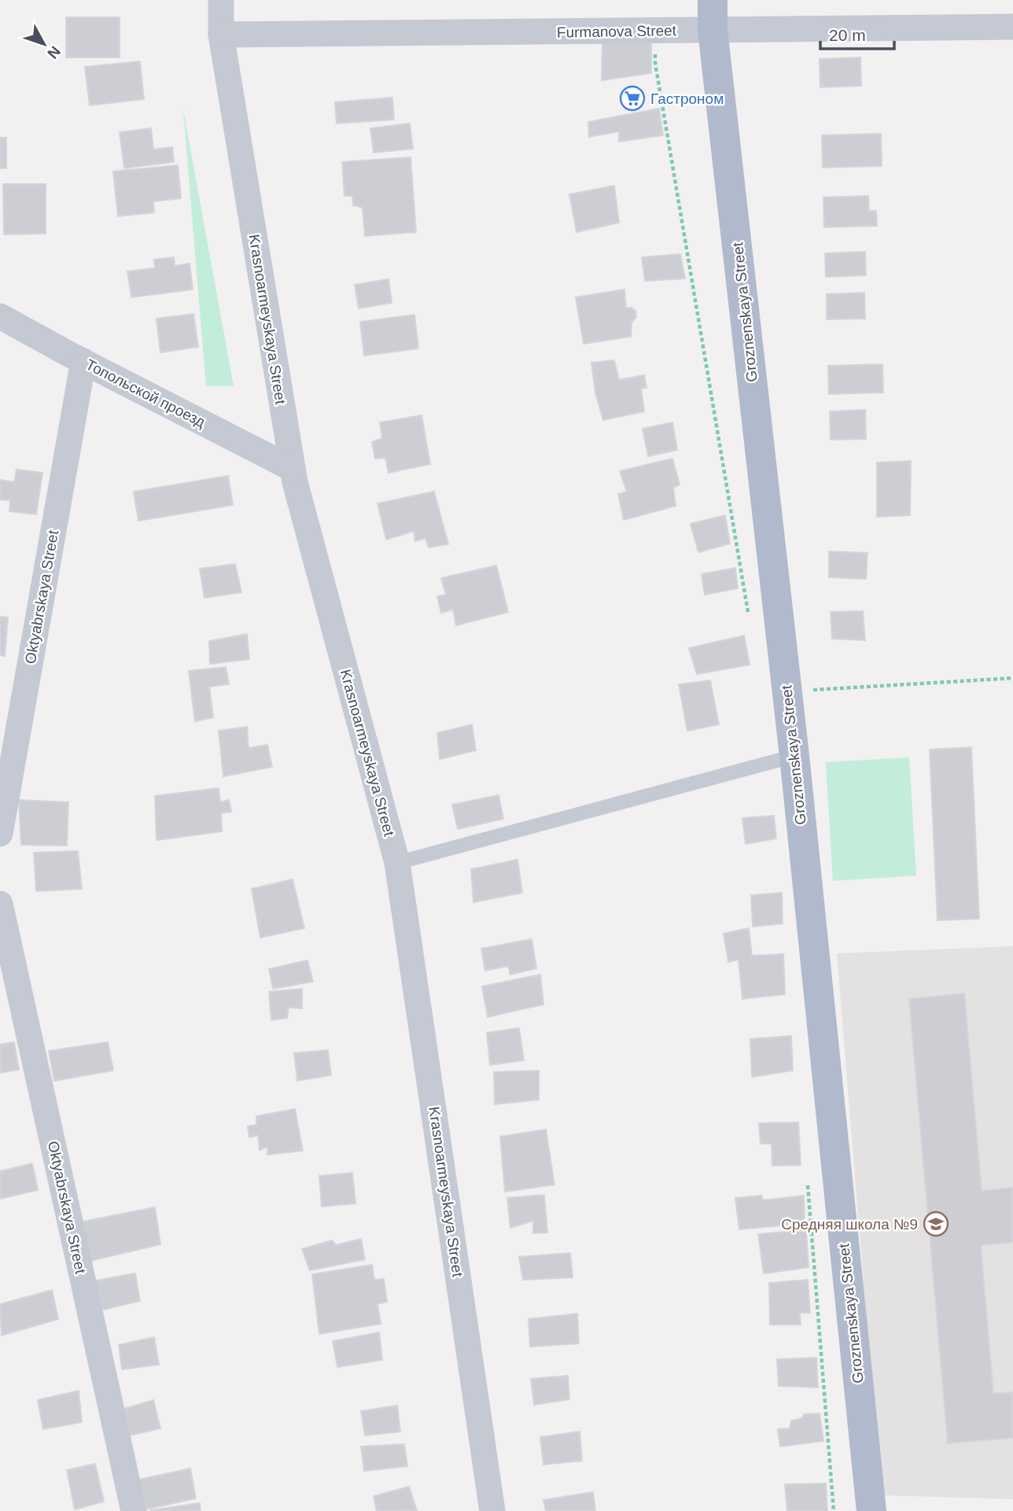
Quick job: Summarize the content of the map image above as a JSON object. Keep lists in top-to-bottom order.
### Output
{
  "streets": {
    "main road": ["Groznenskaya Street"],
    "street": [
      "Furmanova Street",
      "Krasnoarmeyskaya Street",
      "Топольской проезд",
      "Oktyabrskaya Street"
    ]
  },
  "crossings": [
    ["Furmanova Street", "Groznenskaya Street"],
    ["Furmanova Street", "Krasnoarmeyskaya Street"],
    ["Krasnoarmeyskaya Street", "Топольской проезд"],
    ["Топольской проезд", "Oktyabrskaya Street"]
  ],
  "places": {
    "supermarket": ["Гастроном"],
    "school or university": ["Средняя школа №9"]
  },
  "scale_bar": "20 m",
  "north": "bottom right"
}
